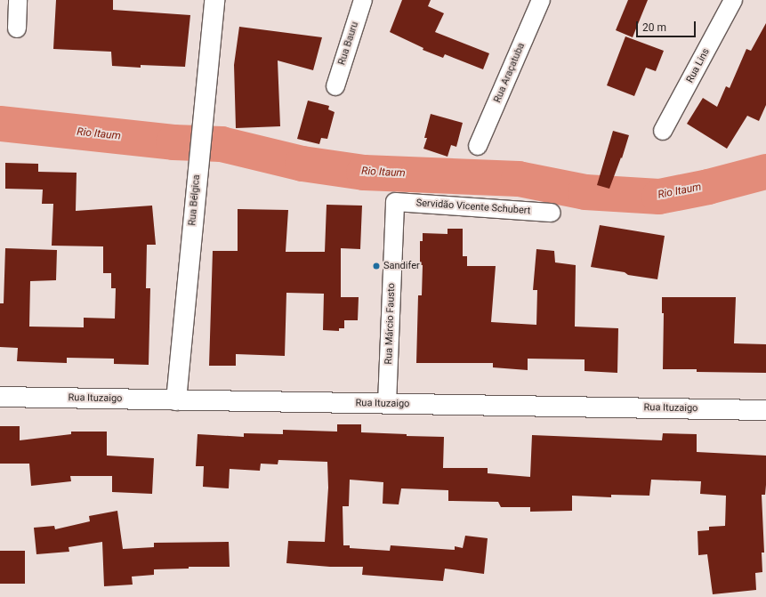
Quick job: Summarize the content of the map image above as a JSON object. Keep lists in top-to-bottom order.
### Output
{
  "streets": {
    "street": [
      "Rua Bauru",
      "Rua Lins",
      "Rua Araçatuba",
      "Rua Bélgica",
      "Servidão Vicente Schubert",
      "Rua Márcio Fausto",
      "Rua Ituzaigo"
    ]
  },
  "crossings": [
    ["Rua Bélgica", "Rua Ituzaigo"],
    ["Servidão Vicente Schubert", "Rua Márcio Fausto"],
    ["Rua Márcio Fausto", "Rua Ituzaigo"]
  ],
  "water": ["Rio Itaum"],
  "places": ["Sandifer"],
  "scale_bar": "20 m"
}
